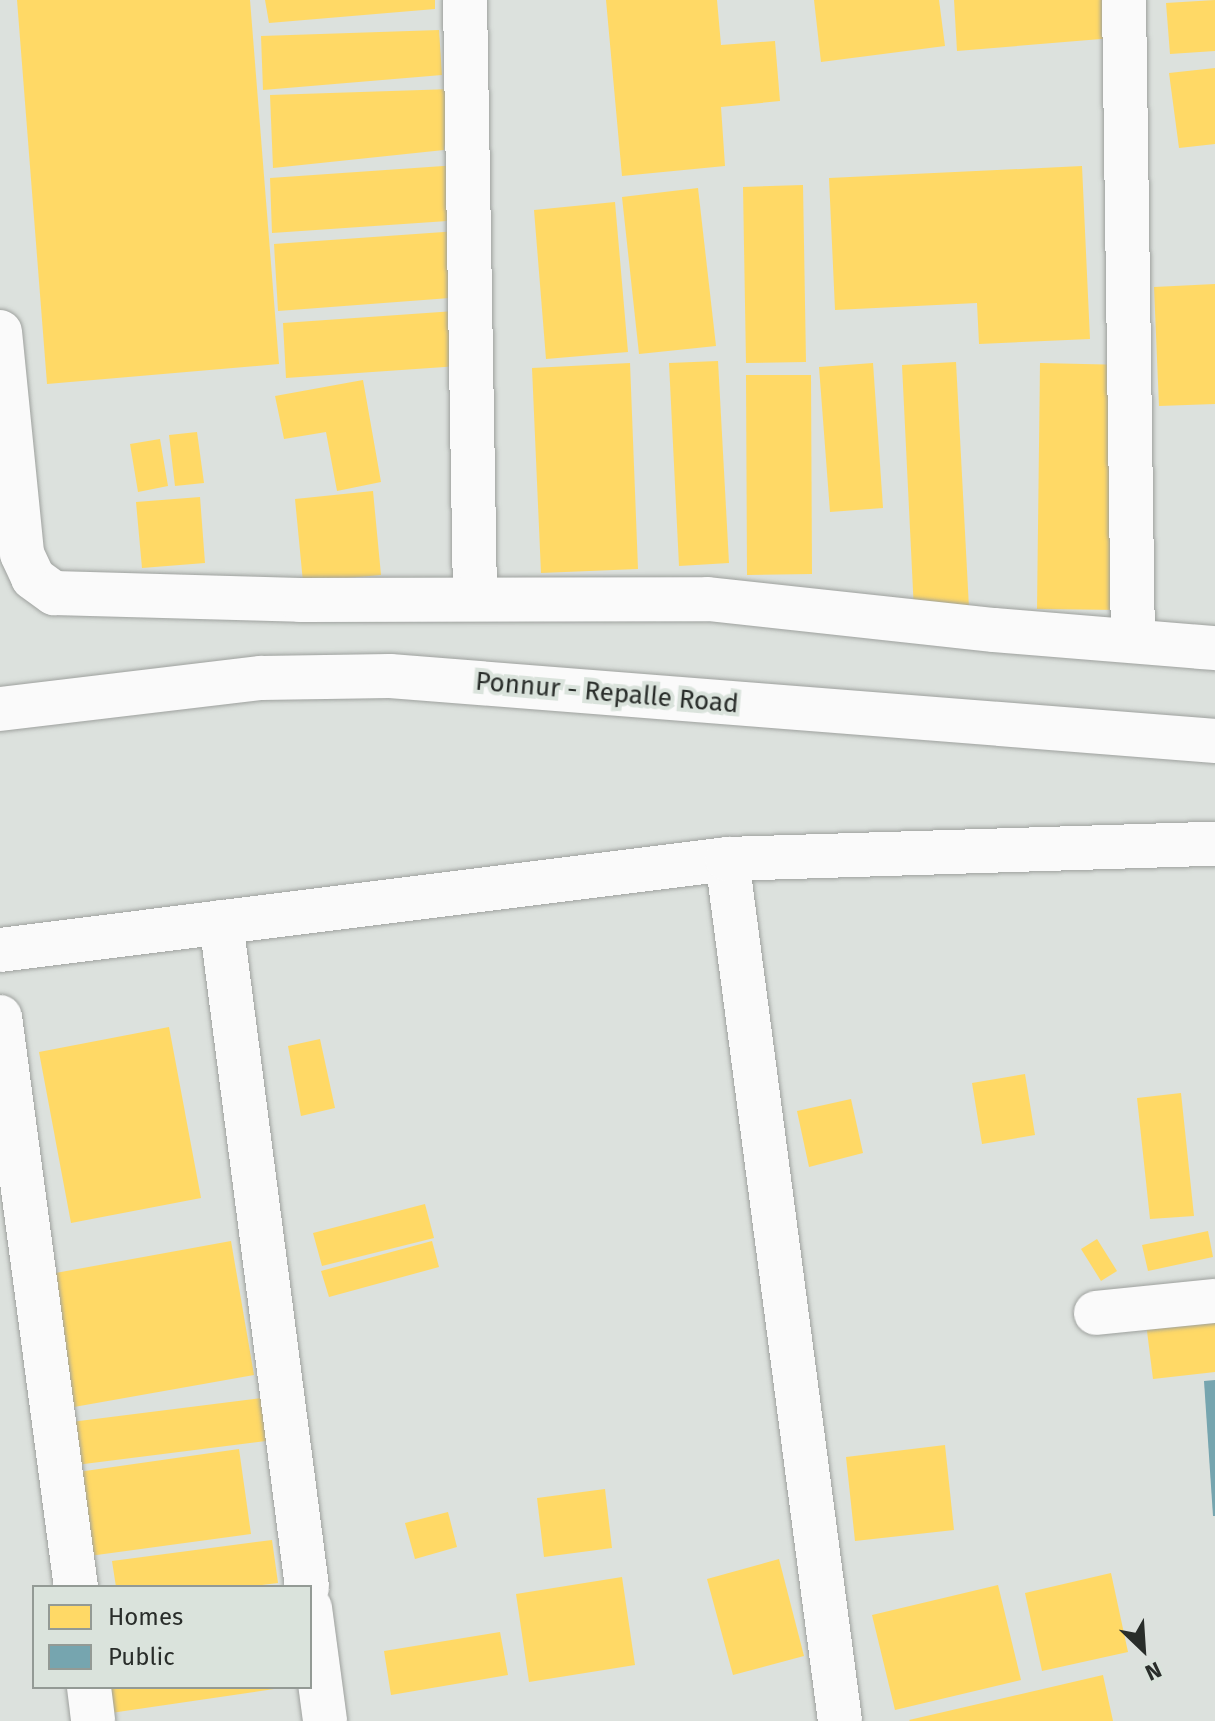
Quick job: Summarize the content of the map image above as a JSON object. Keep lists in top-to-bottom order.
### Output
{
  "streets": {
    "street": ["Ponnur - Repalle Road"]
  },
  "legend": ["Homes", "Public"],
  "north": "bottom right"
}
